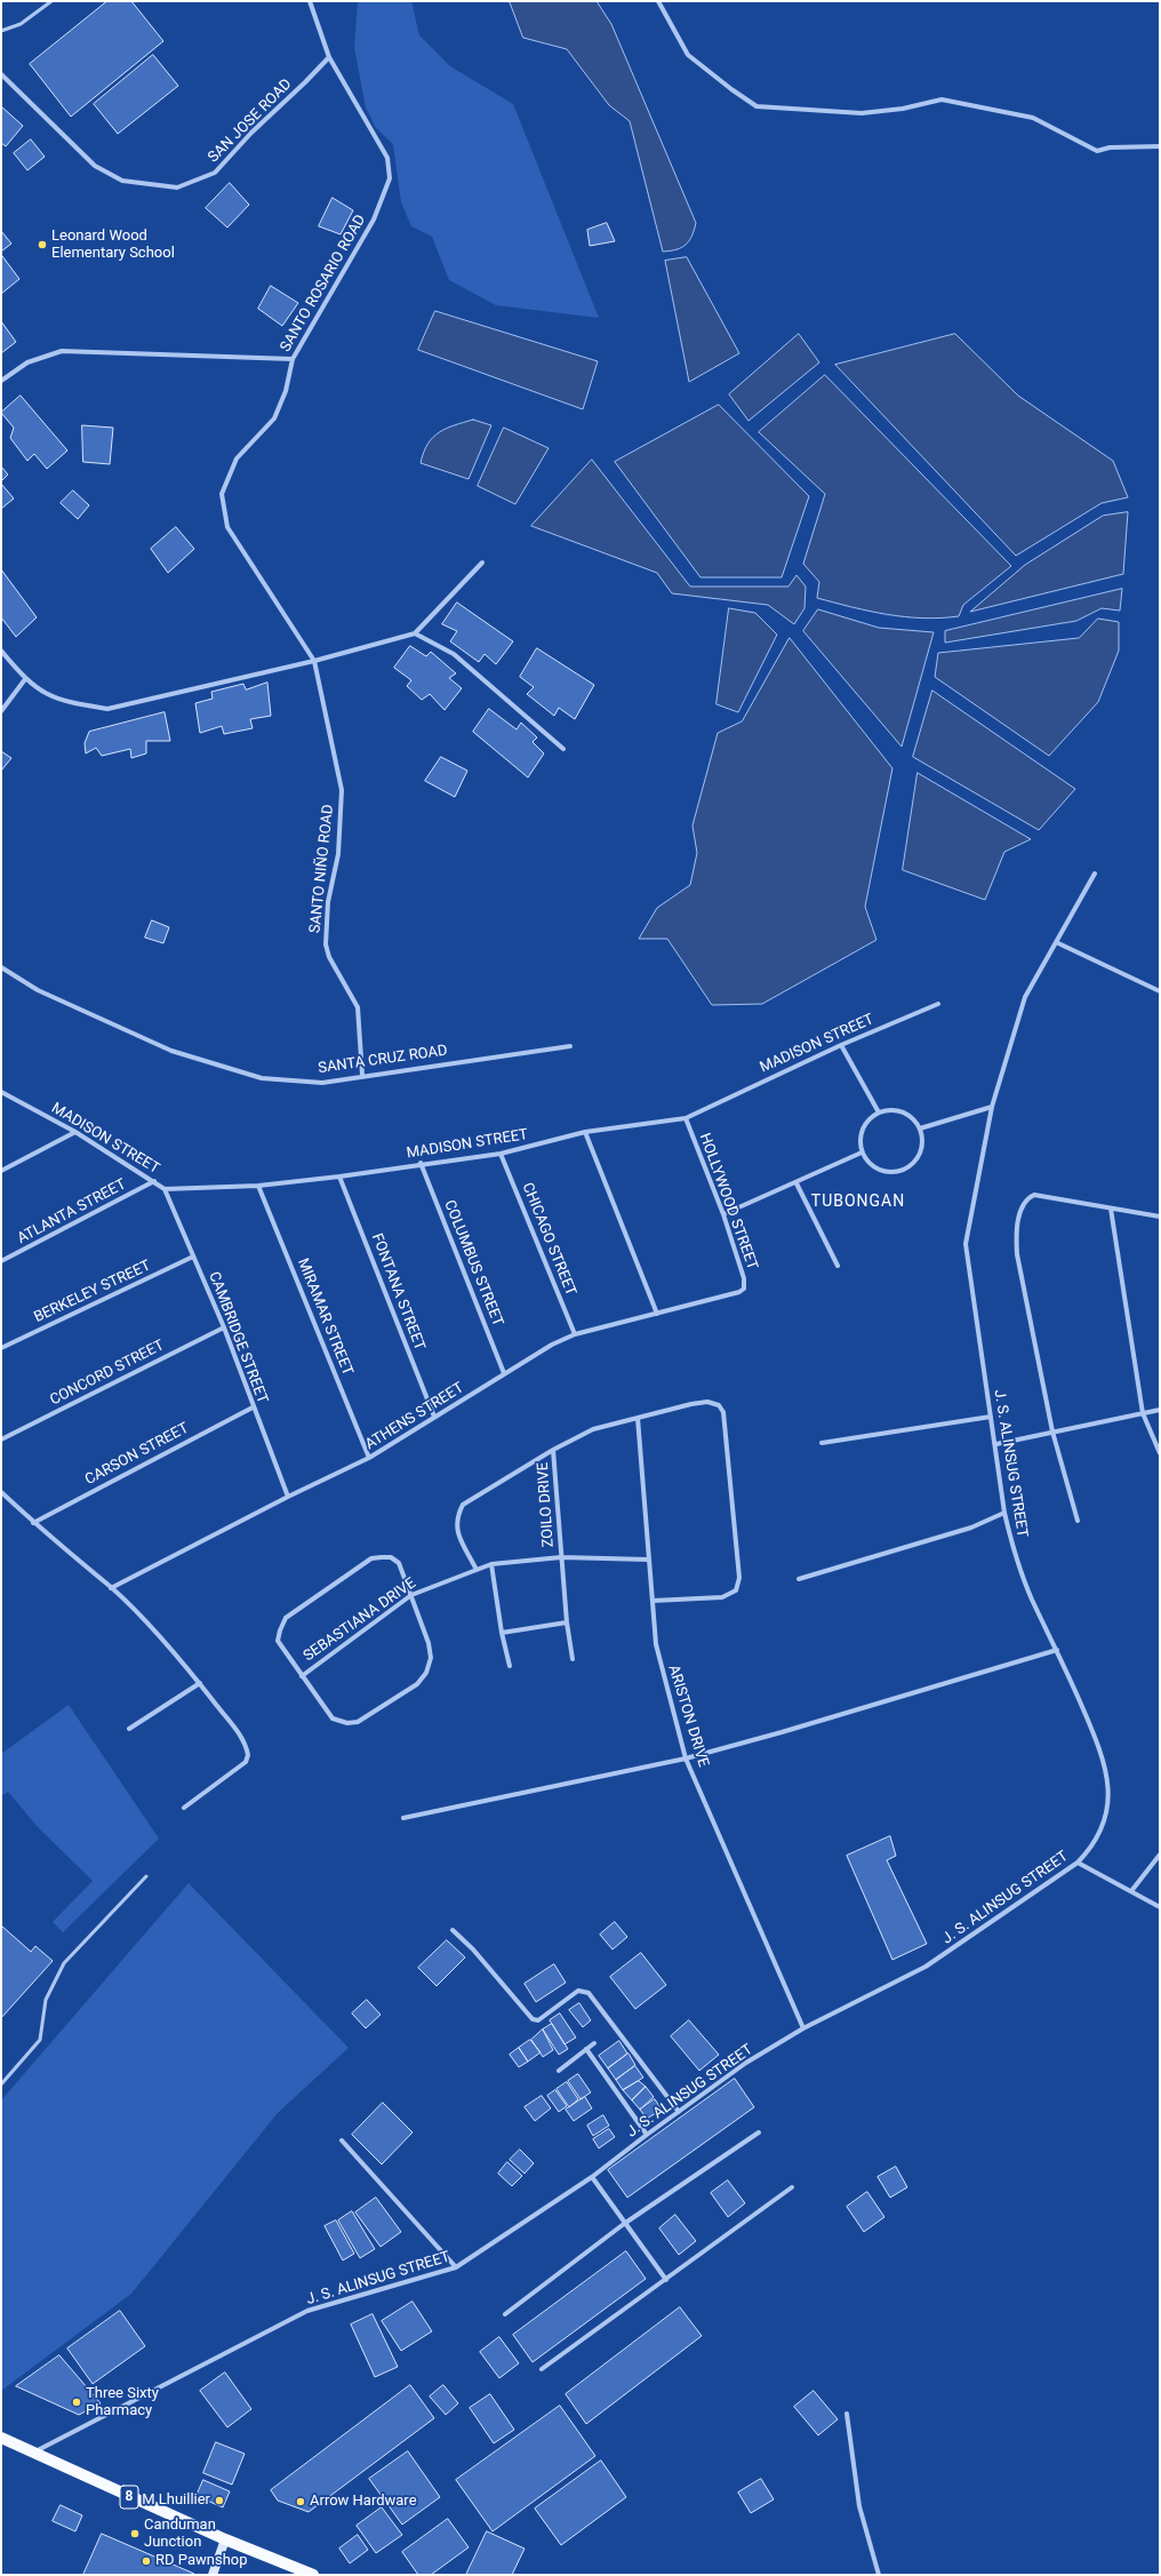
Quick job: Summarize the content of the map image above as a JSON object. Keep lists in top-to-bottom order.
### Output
{
  "streets": {
    "main road": ["8"],
    "street": [
      "SAN JOSE ROAD",
      "SANTO ROSARIO ROAD",
      "SANTO NIÑO ROAD",
      "MADISON STREET",
      "SANTA CRUZ ROAD",
      "HOLLYWOOD STREET",
      "ATLANTA STREET",
      "CHICAGO STREET",
      "COLUMBUS STREET",
      "BERKELEY STREET",
      "FONTANA STREET",
      "MIRAMAR STREET",
      "CAMBRIDGE STREET",
      "CONCORD STREET",
      "ATHENS STREET",
      "CARSON STREET",
      "J. S. ALINSUG STREET",
      "ZOILO DRIVE",
      "SEBASTIANA DRIVE",
      "ARISTON DRIVE"
    ]
  },
  "crossings": [
    ["SAN JOSE ROAD", "SANTO ROSARIO ROAD"],
    ["SANTO ROSARIO ROAD", "SANTO NIÑO ROAD"],
    ["SANTO NIÑO ROAD", "SANTA CRUZ ROAD"],
    ["MADISON STREET", "HOLLYWOOD STREET"],
    ["MADISON STREET", "ATLANTA STREET"],
    ["MADISON STREET", "CHICAGO STREET"],
    ["MADISON STREET", "COLUMBUS STREET"],
    ["MADISON STREET", "FONTANA STREET"],
    ["MADISON STREET", "MIRAMAR STREET"],
    ["MADISON STREET", "CAMBRIDGE STREET"],
    ["HOLLYWOOD STREET", "ATHENS STREET"],
    ["CHICAGO STREET", "ATHENS STREET"],
    ["COLUMBUS STREET", "ATHENS STREET"],
    ["BERKELEY STREET", "CAMBRIDGE STREET"],
    ["FONTANA STREET", "ATHENS STREET"],
    ["MIRAMAR STREET", "ATHENS STREET"],
    ["CAMBRIDGE STREET", "CONCORD STREET"],
    ["CAMBRIDGE STREET", "ATHENS STREET"],
    ["CAMBRIDGE STREET", "CARSON STREET"],
    ["J. S. ALINSUG STREET", "ARISTON DRIVE"],
    ["J. S. ALINSUG STREET", "8"],
    ["ZOILO DRIVE", "SEBASTIANA DRIVE"],
    ["SEBASTIANA DRIVE", "ARISTON DRIVE"]
  ],
  "districts": ["TUBONGAN"],
  "places": [
    "Leonard Wood Elementary School",
    "Three Sixty Pharmacy",
    "M Lhuillier",
    "Arrow Hardware",
    "Canduman Junction",
    "RD Pawnshop"
  ]
}
